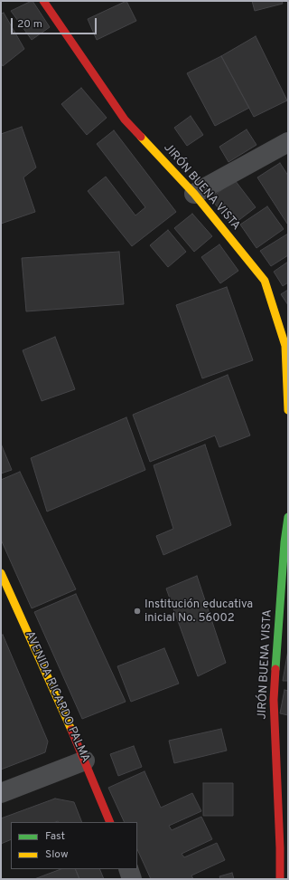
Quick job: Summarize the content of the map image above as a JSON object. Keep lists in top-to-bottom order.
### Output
{
  "streets": {
    "street": ["JIRÓN BUENA VISTA", "AVENIDA RICARDO PALMA"]
  },
  "places": ["Institución educativa inicial No. 56002"],
  "legend": ["Fast", "Slow"],
  "scale_bar": "20 m"
}
